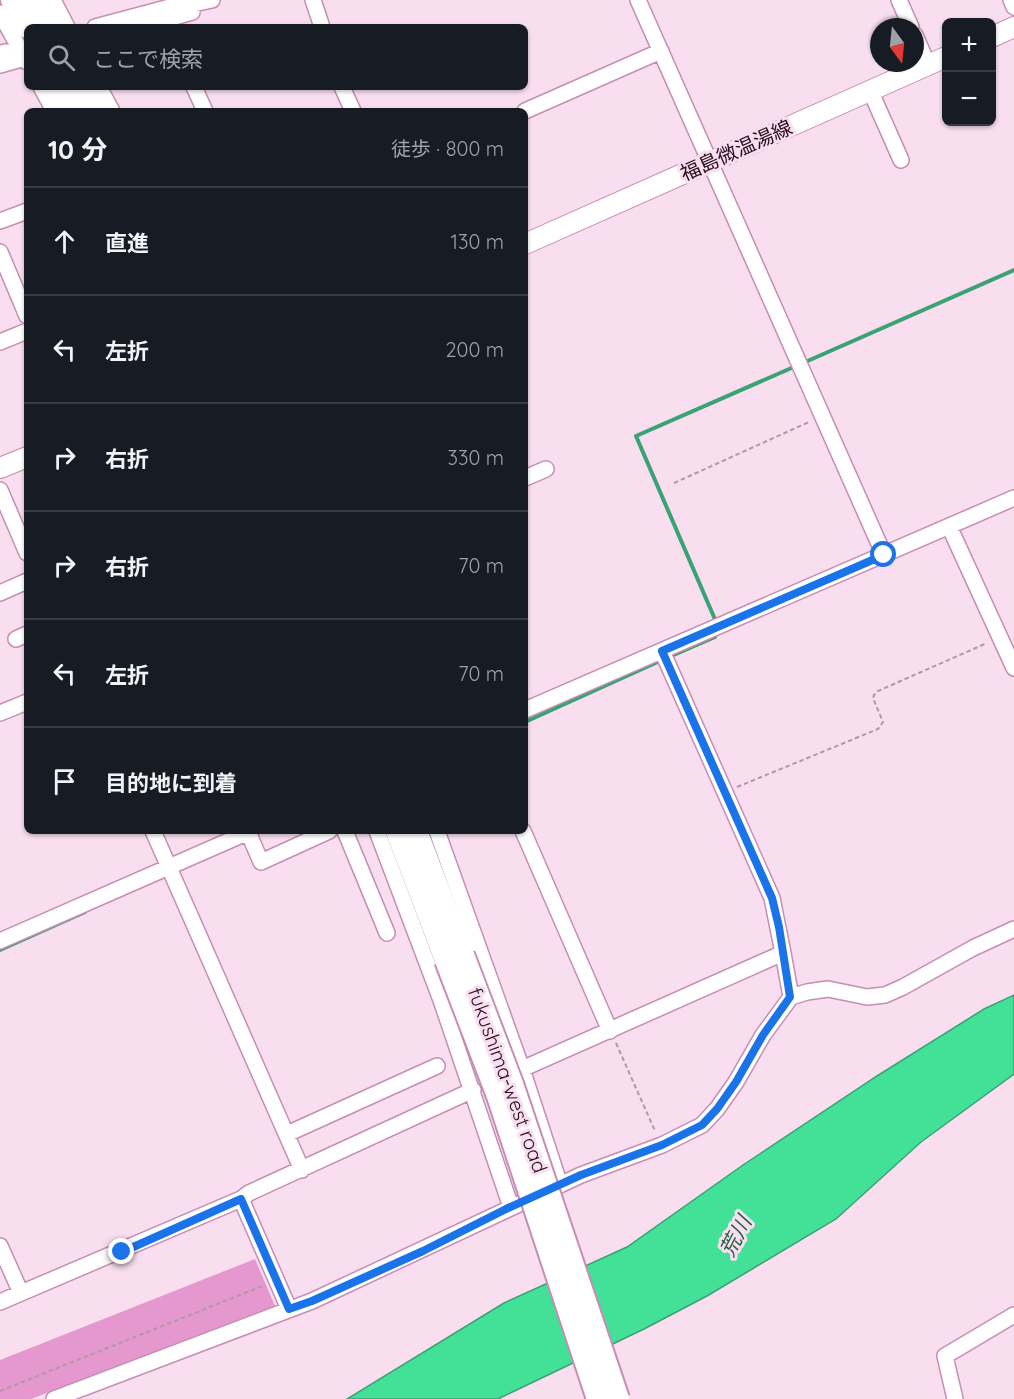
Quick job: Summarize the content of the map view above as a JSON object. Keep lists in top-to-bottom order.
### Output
{
  "streets": {
    "highway": ["fukushima-west road"],
    "main road": ["福島微温湯線"]
  },
  "water": ["荒川"],
  "north": "bottom",
  "page": {
    "map_buttons": ["+", "−"],
    "search": "ここで検索",
    "heading": ["10 分", "徒歩 · 800 m"],
    "list": [
      ["直進", "130 m"],
      ["左折", "200 m"],
      ["右折", "330 m"],
      ["右折", "70 m"],
      ["左折", "70 m"],
      "目的地に到着"
    ]
  }
}
